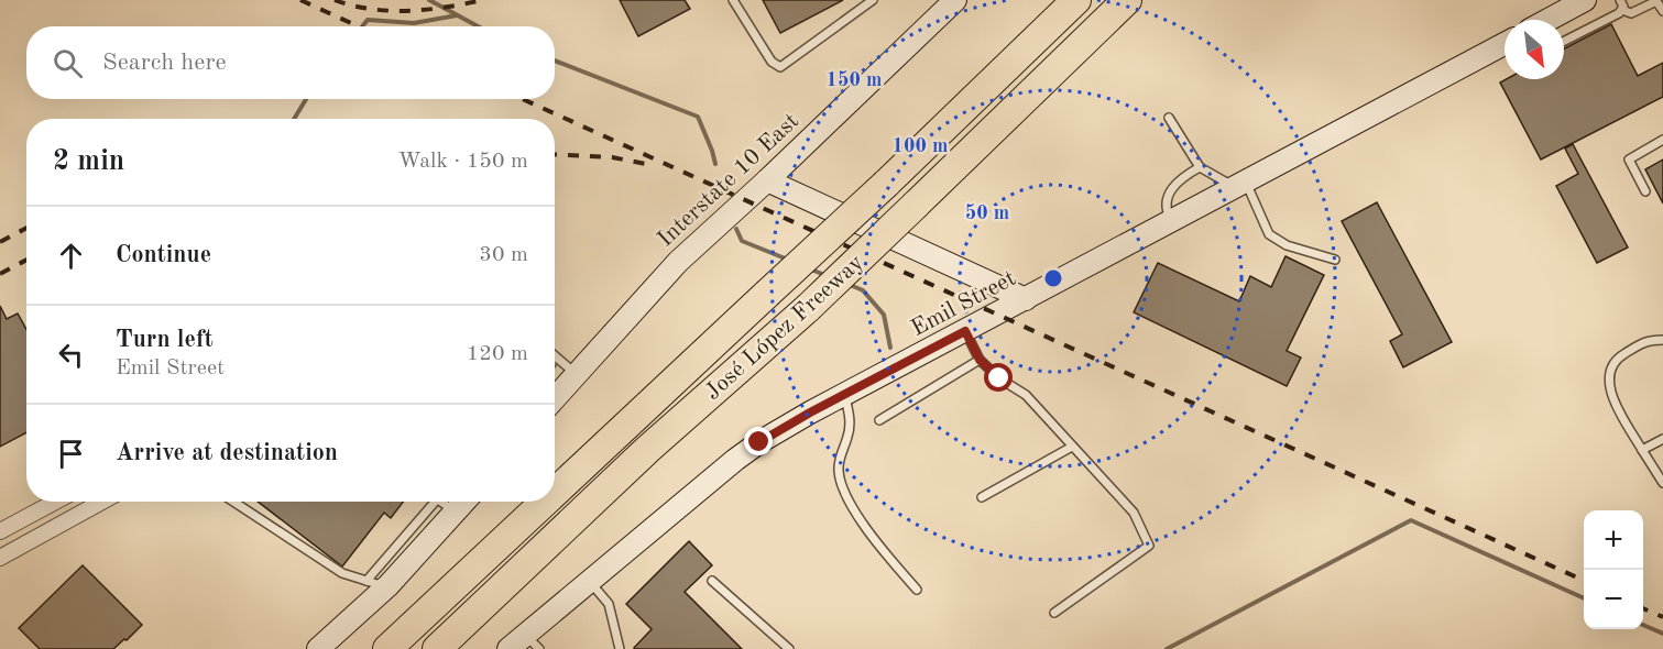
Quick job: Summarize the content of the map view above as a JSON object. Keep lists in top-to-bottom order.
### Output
{
  "streets": {
    "highway": ["José López Freeway"],
    "main road": ["Interstate 10 East", "Emil Street"]
  },
  "north": "bottom right",
  "page": {
    "search": "Search here",
    "heading": ["2 min", "Walk · 150 m"],
    "list": [
      ["Continue", "30 m"],
      ["Turn left", "Emil Street", "120 m"],
      "Arrive at destination"
    ],
    "map_buttons": ["+", "−"]
  },
  "rings": ["150 m", "100 m", "50 m"]
}
